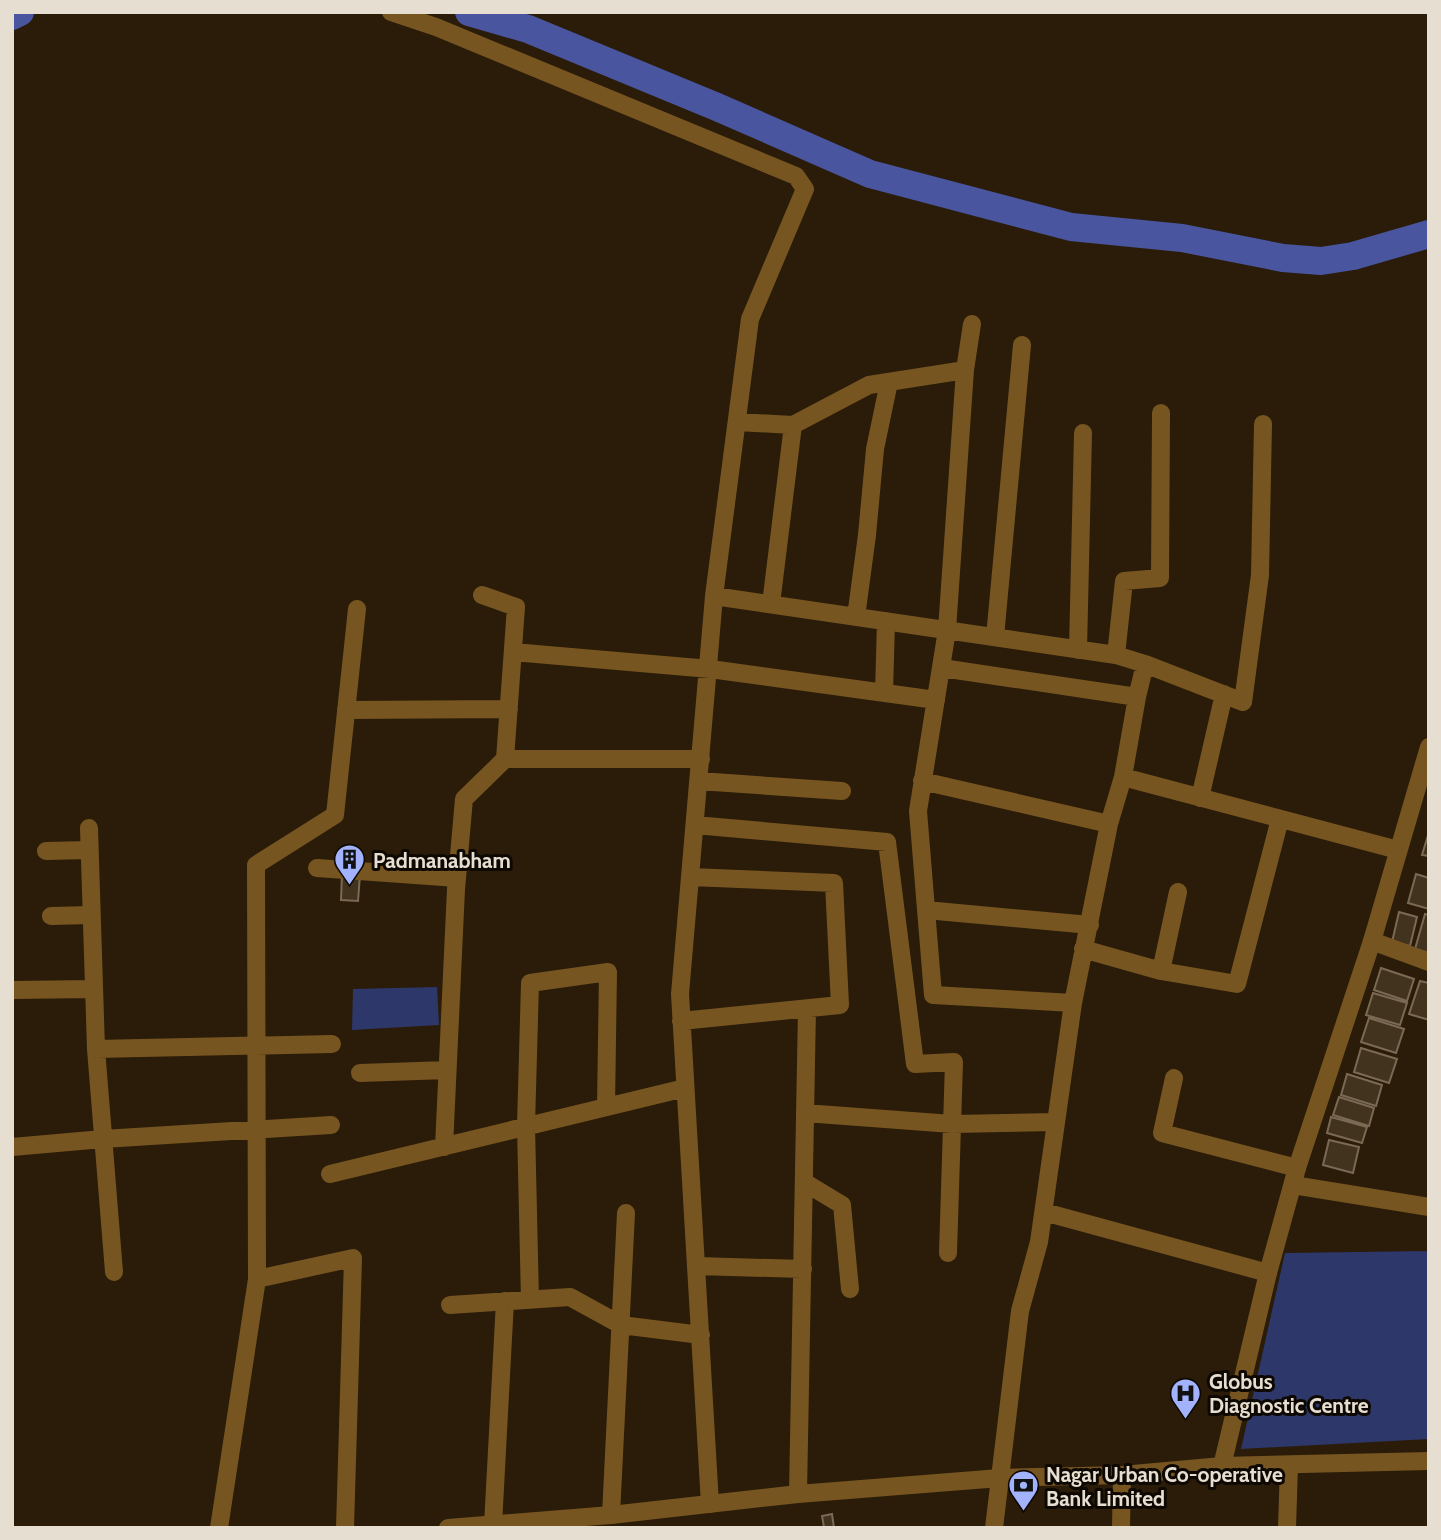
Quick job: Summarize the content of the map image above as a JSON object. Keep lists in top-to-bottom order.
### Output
{
  "places": {
    "building": ["Padmanabham"],
    "hospital": ["Globus Diagnostic Centre"],
    "bank": ["Nagar Urban Co-operative Bank Limited"]
  }
}
